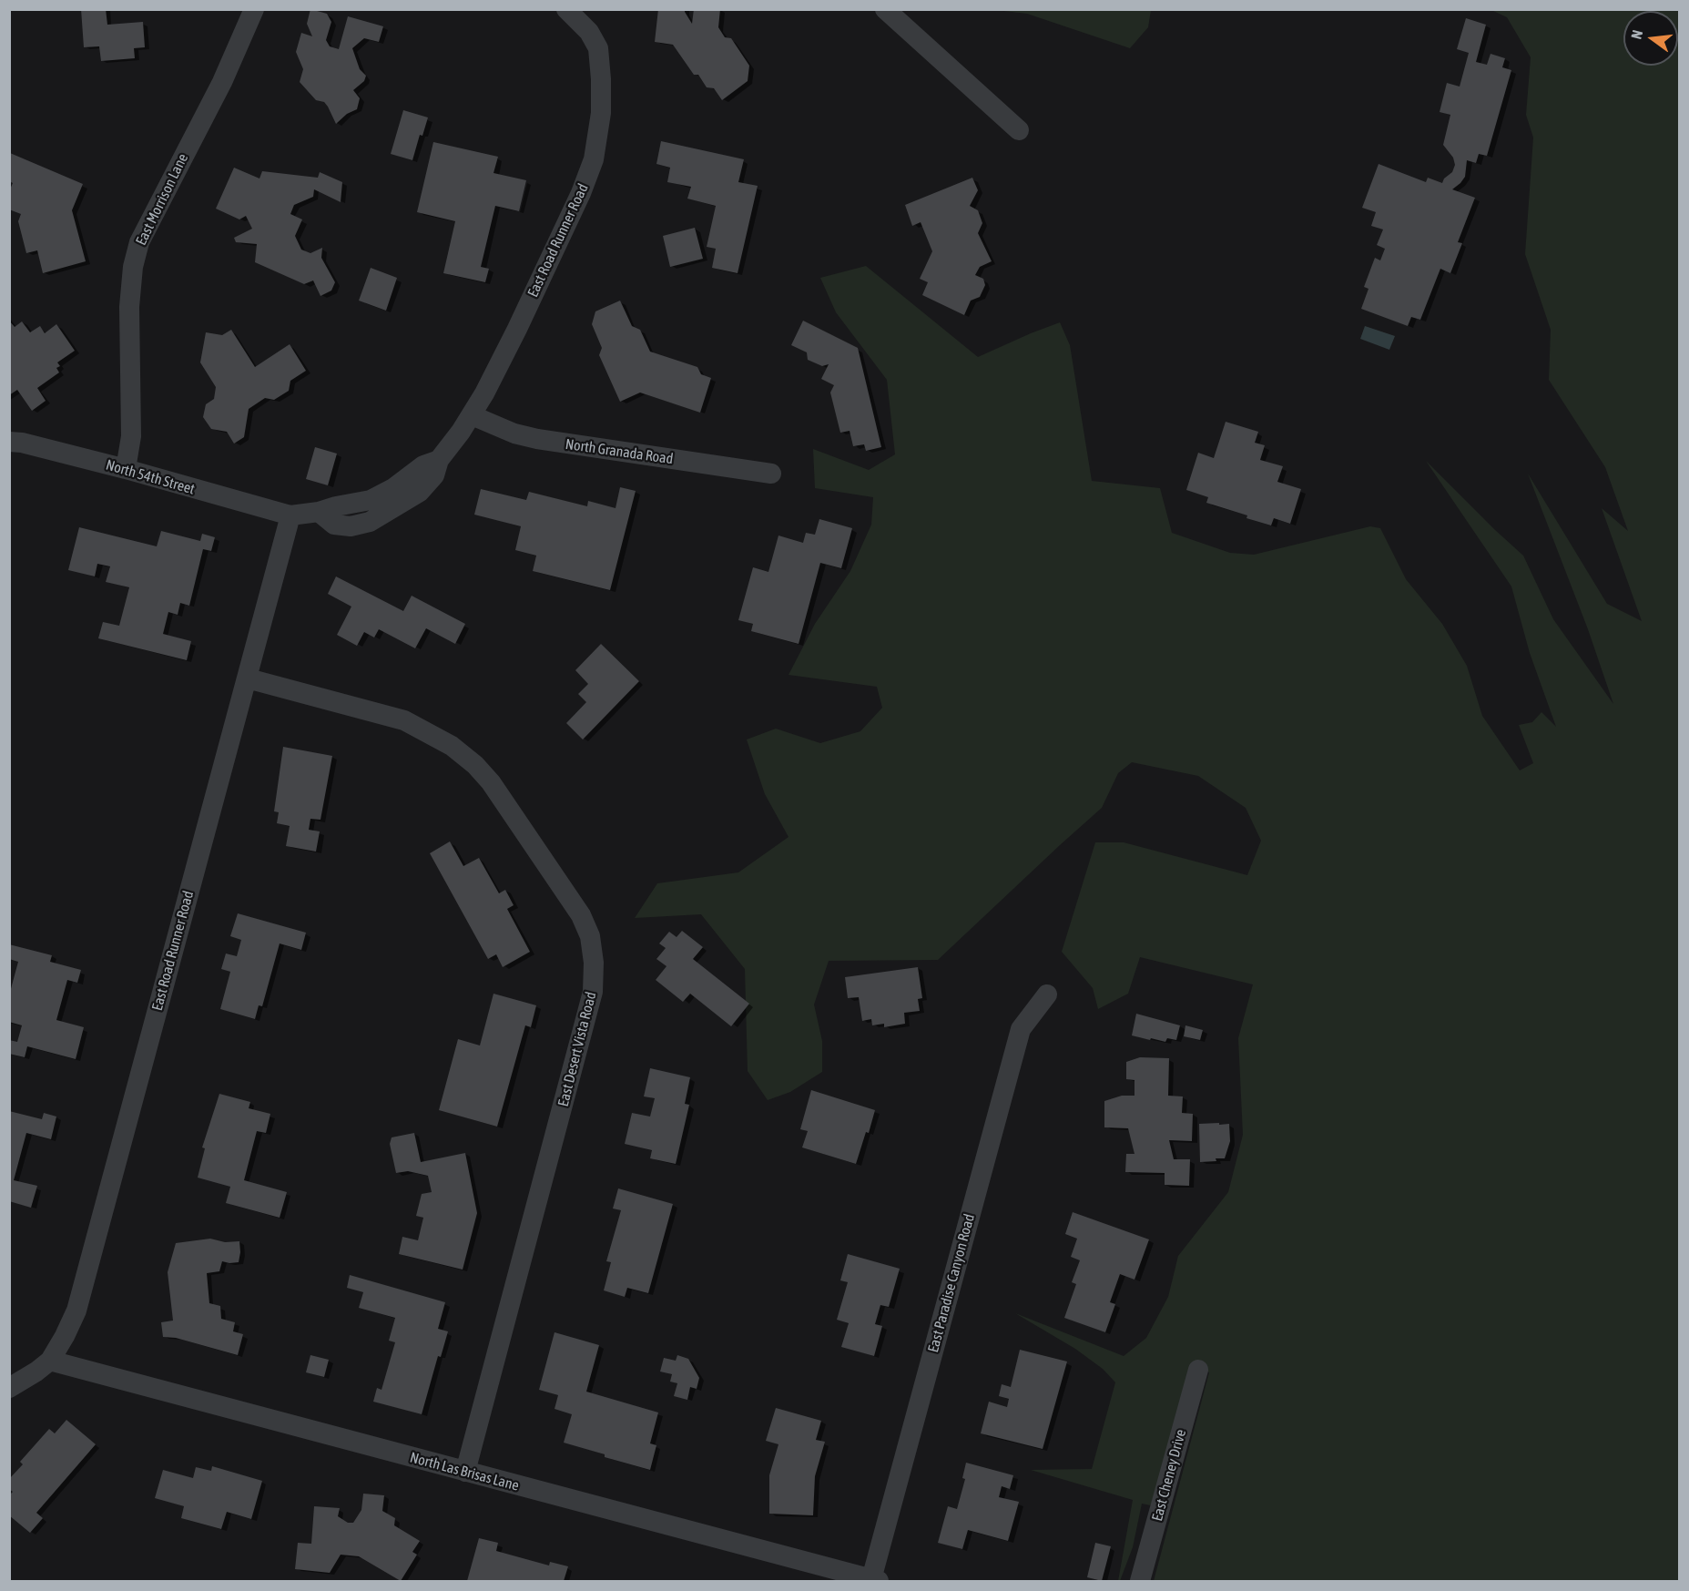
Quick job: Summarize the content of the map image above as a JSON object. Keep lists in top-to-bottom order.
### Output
{
  "streets": {
    "street": [
      "East Morrison Lane",
      "East Road Runner Road",
      "North Granada Road",
      "North 54th Street",
      "East Desert Vista Road",
      "East Paradise Canyon Road",
      "North Las Brisas Lane",
      "East Cheney Drive"
    ]
  },
  "crossings": [
    ["East Morrison Lane", "North 54th Street"],
    ["East Road Runner Road", "North Granada Road"],
    ["East Road Runner Road", "North 54th Street"],
    ["East Road Runner Road", "East Desert Vista Road"],
    ["East Road Runner Road", "North Las Brisas Lane"],
    ["East Desert Vista Road", "North Las Brisas Lane"],
    ["East Paradise Canyon Road", "North Las Brisas Lane"]
  ],
  "north": "left"
}
